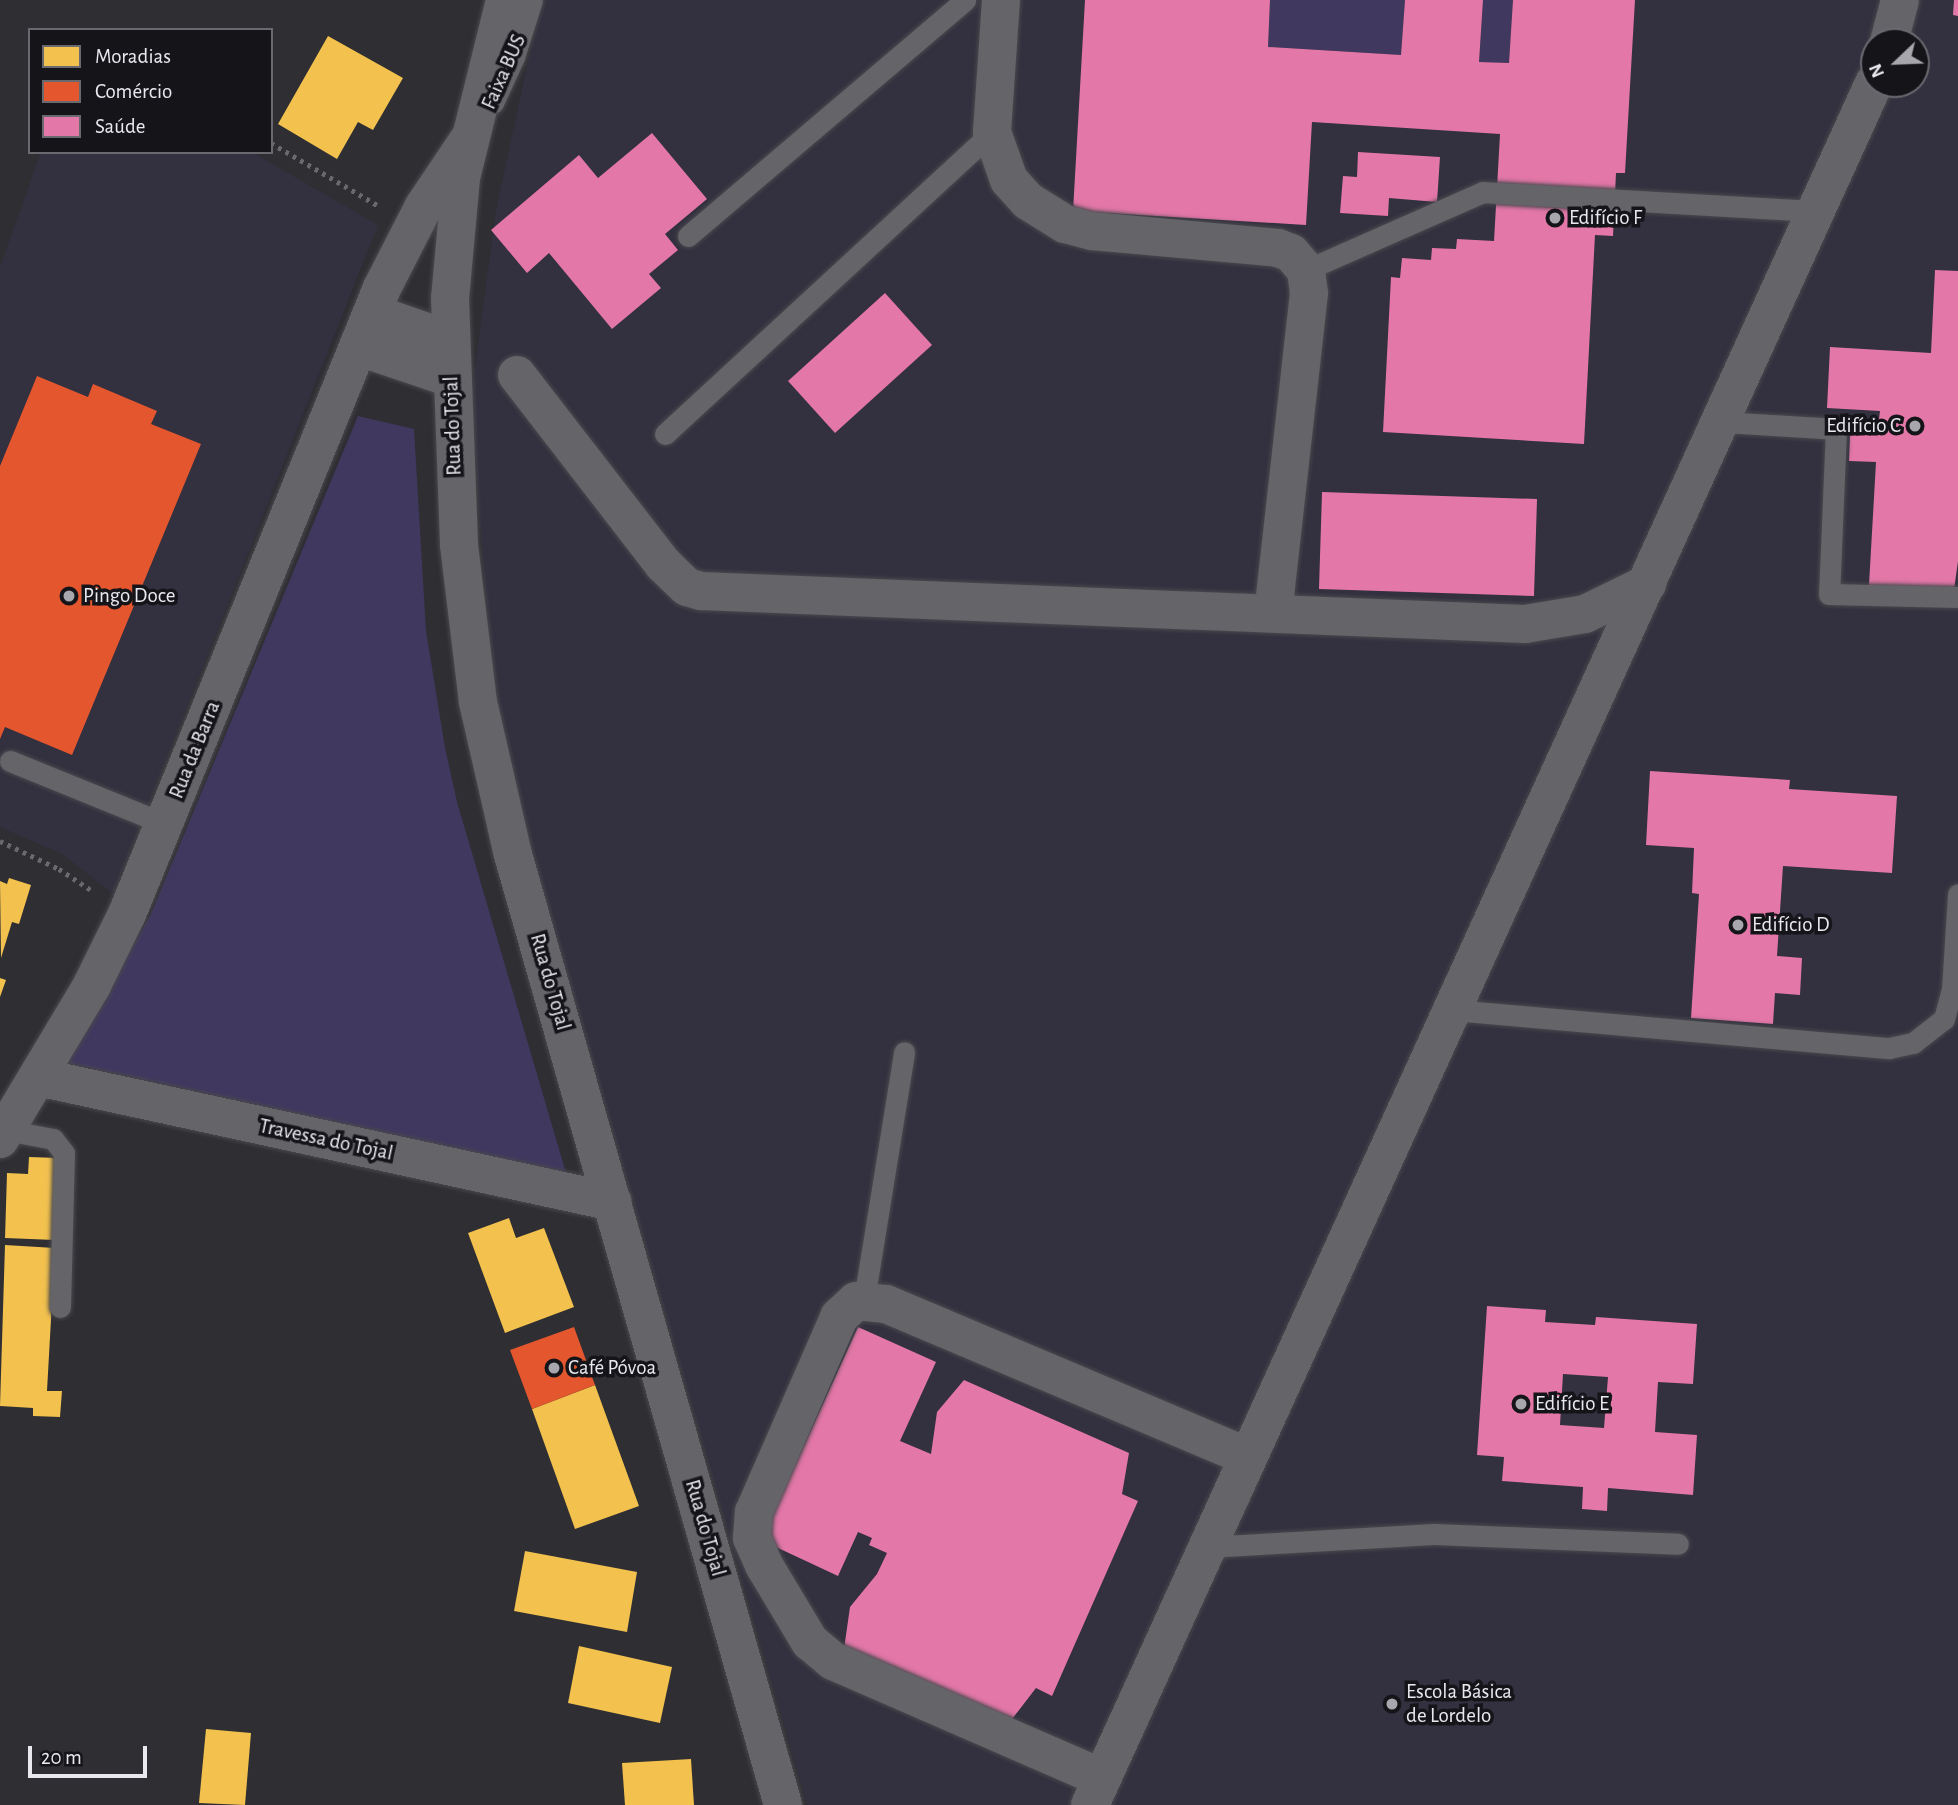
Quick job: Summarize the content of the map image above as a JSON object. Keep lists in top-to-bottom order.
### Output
{
  "streets": {
    "street": ["Rua do Tojal", "Rua da Barra", "Travessa do Tojal"],
    "lane": ["Faixa BUS"]
  },
  "crossings": [
    ["Faixa BUS", "Rua do Tojal"],
    ["Faixa BUS", "Rua da Barra"],
    ["Rua do Tojal", "Rua da Barra"],
    ["Rua do Tojal", "Travessa do Tojal"],
    ["Rua da Barra", "Travessa do Tojal"]
  ],
  "places": [
    "Edifício F",
    "Edifício C",
    "Pingo Doce",
    "Edifício D",
    "Café Póvoa",
    "Edifício E",
    "Escola Básica de Lordelo"
  ],
  "legend": ["Moradias", "Comércio", "Saúde"],
  "scale_bar": "20 m",
  "north": "bottom left"
}
